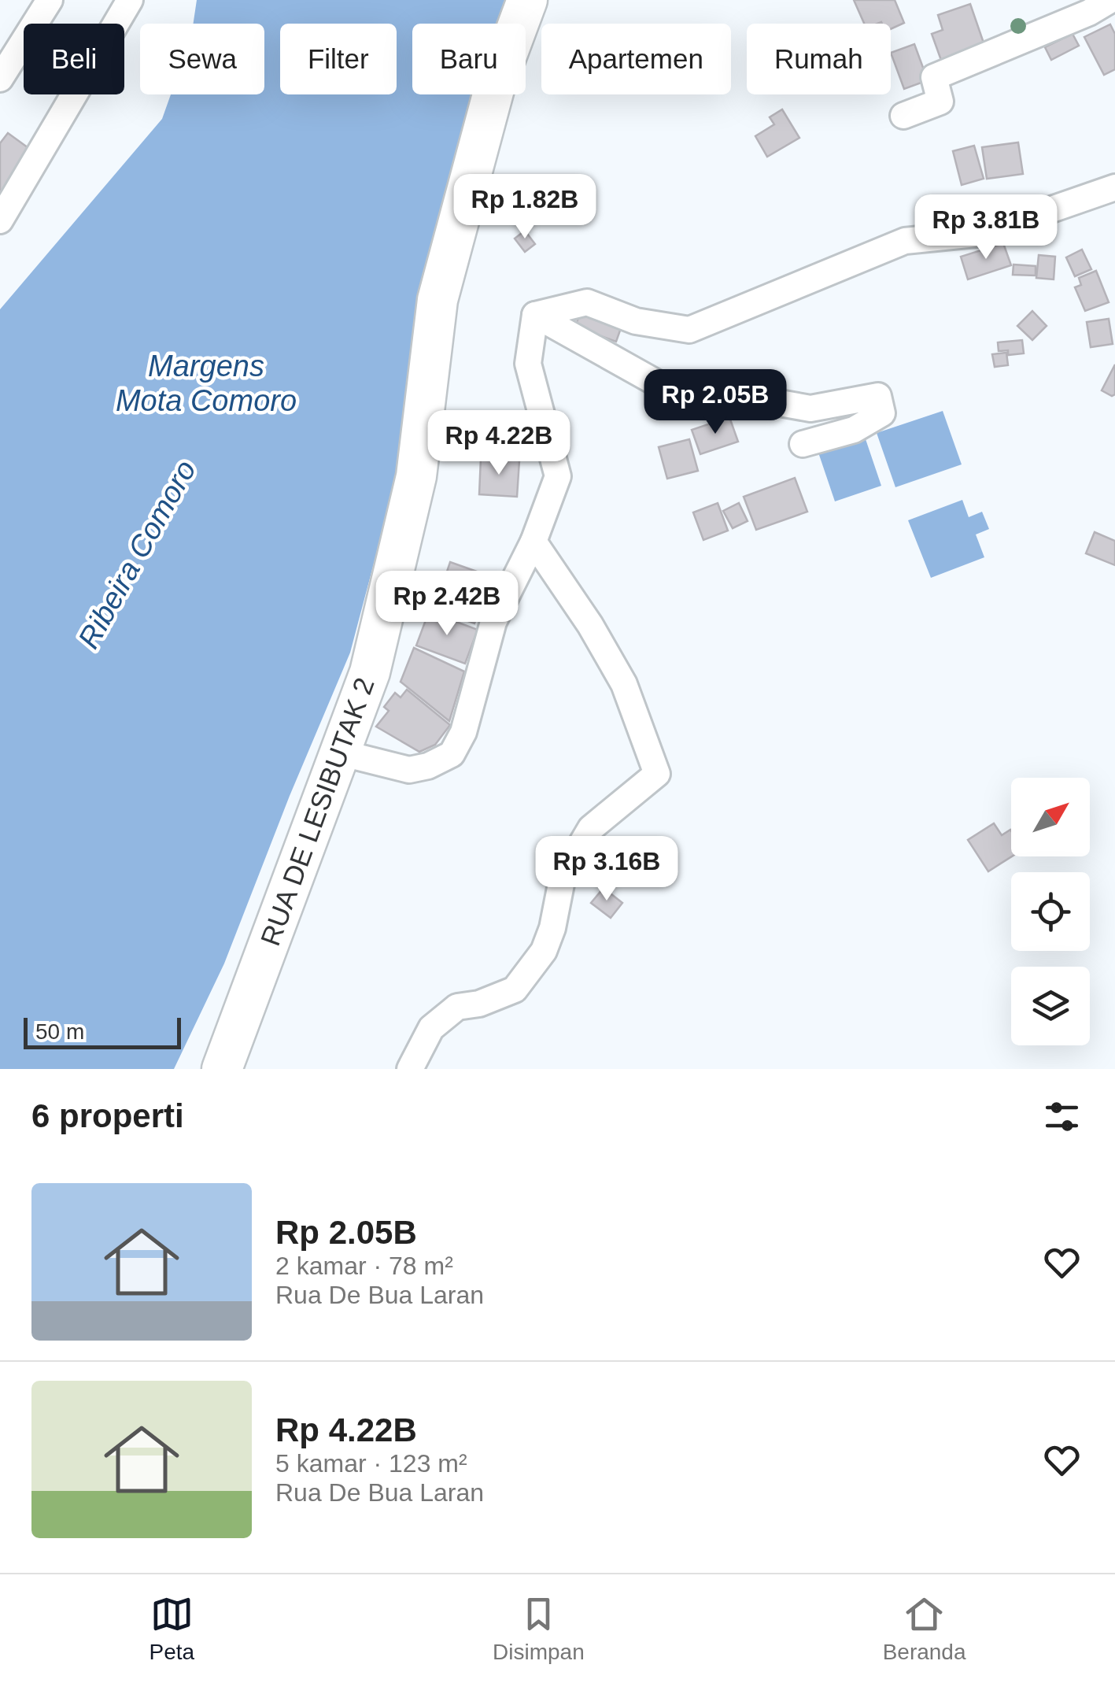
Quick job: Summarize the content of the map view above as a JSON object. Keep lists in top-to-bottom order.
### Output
{
  "streets": {
    "main road": ["RUA DE LESIBUTAK 2"]
  },
  "water": ["Margens Mota Comoro", "Ribeira Comoro"],
  "scale_bar": "50 m",
  "north": "top right",
  "page": {
    "chip": [
      "Beli",
      "Sewa",
      "Filter",
      "Baru",
      "Apartemen",
      "Rumah"
    ],
    "price": [
      "Rp 1.82B",
      "Rp 3.81B",
      "Rp 2.05B",
      "Rp 4.22B",
      "Rp 2.42B",
      "Rp 3.16B"
    ],
    "scale": "50 m",
    "heading": "6 properti",
    "list": [
      {
        "name": "Rp 2.05B",
        "note": "2 kamar · 78 m² · Rua De Bua Laran"
      },
      {
        "name": "Rp 4.22B",
        "note": "5 kamar · 123 m² · Rua De Bua Laran"
      }
    ],
    "tabs": ["Peta", "Disimpan", "Beranda"]
  }
}
